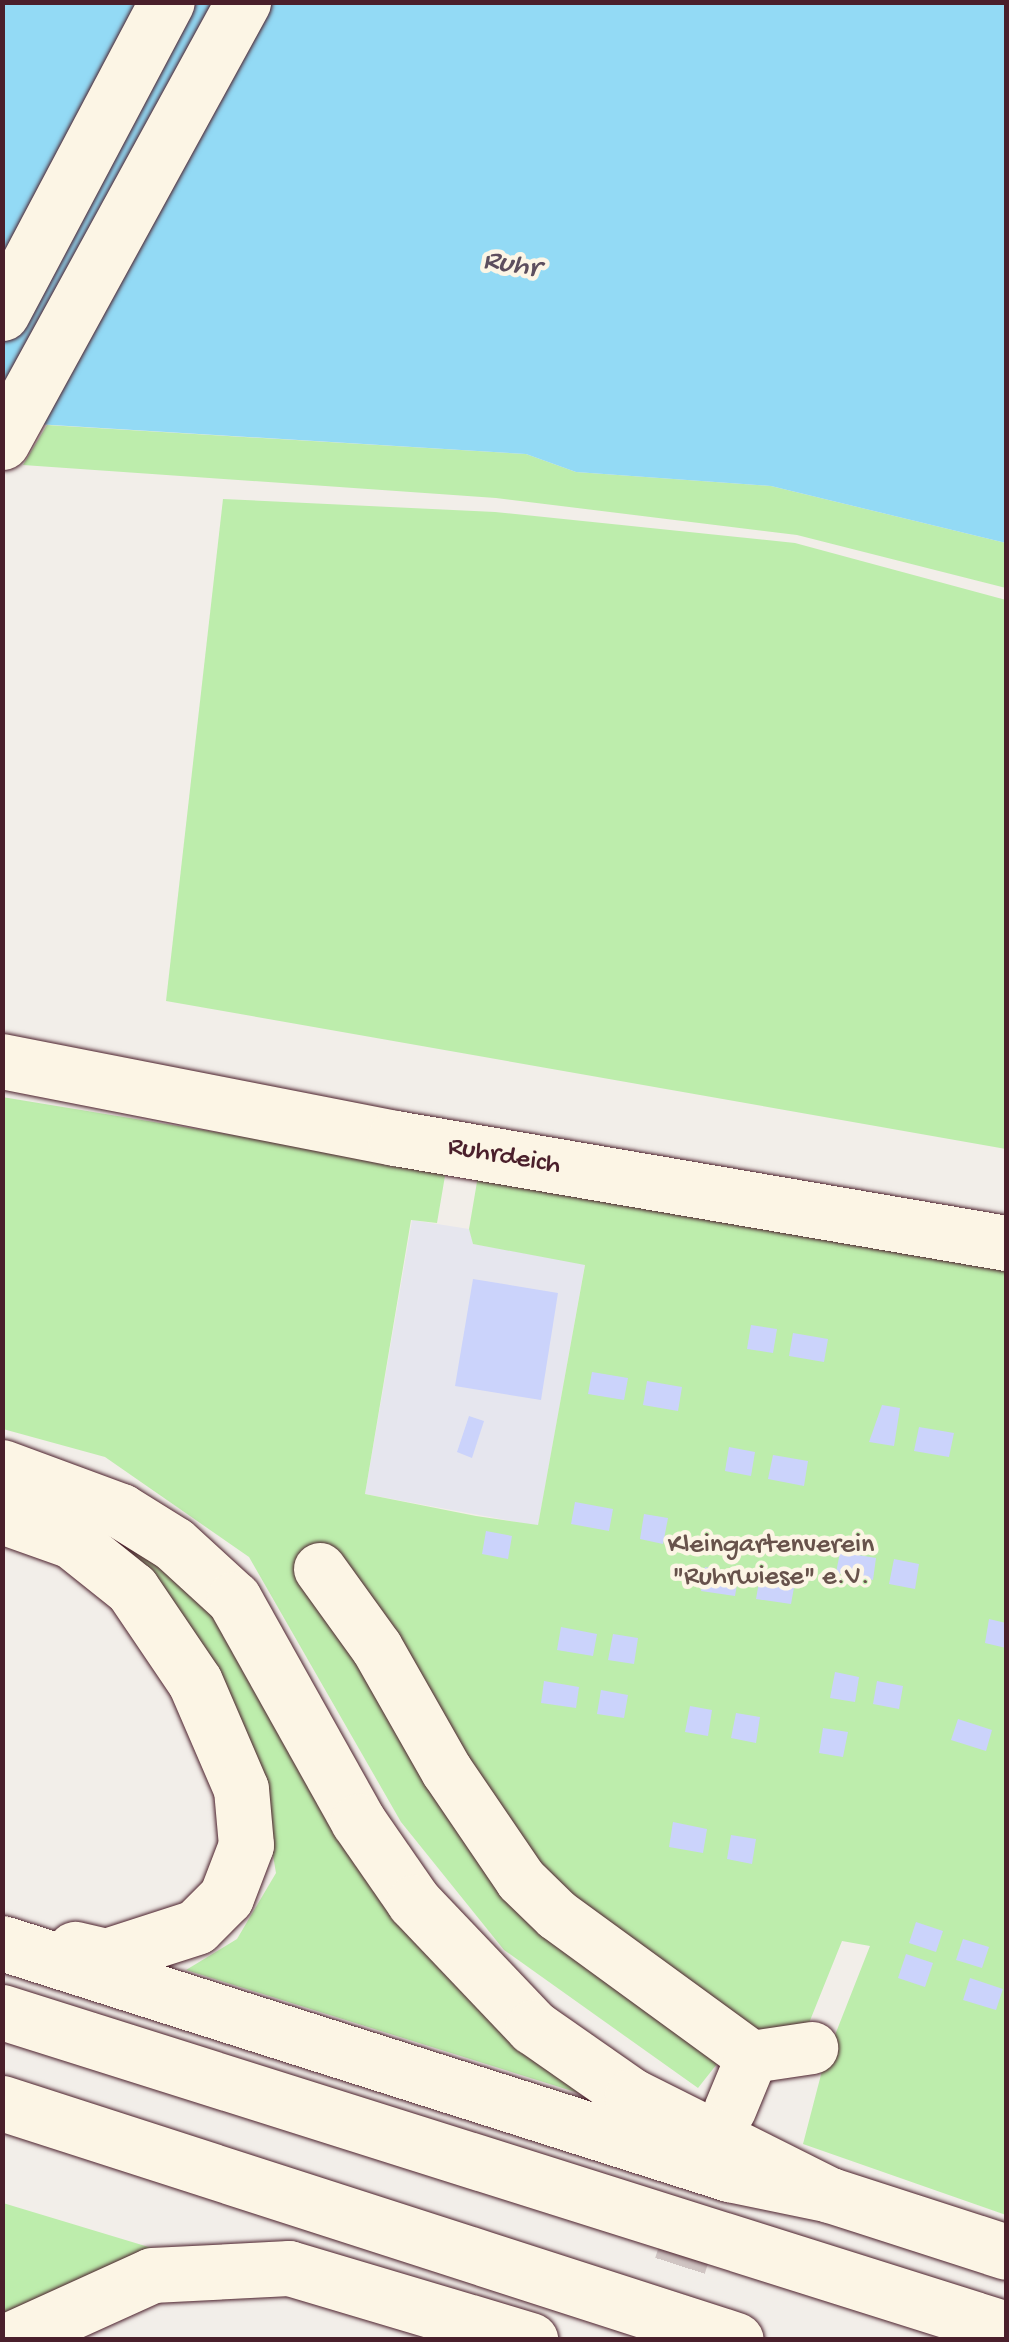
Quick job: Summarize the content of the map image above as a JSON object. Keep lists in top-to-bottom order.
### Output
{
  "streets": {
    "main road": ["Ruhrdeich"]
  },
  "water": ["Ruhr"],
  "parks": ["Kleingartenverein \"Ruhrwiese\" e.V."]
}
